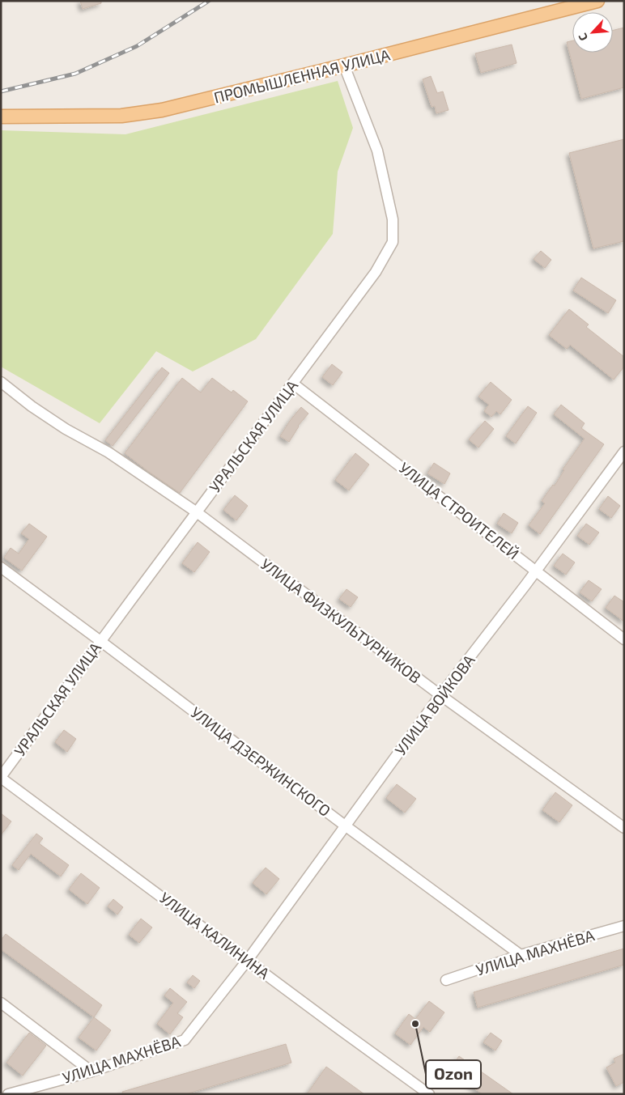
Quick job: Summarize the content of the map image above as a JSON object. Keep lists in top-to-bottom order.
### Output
{
  "streets": {
    "main road": ["ПРОМЫШЛЕННАЯ УЛИЦА"],
    "street": [
      "УРАЛЬСКАЯ УЛИЦА",
      "УЛИЦА СТРОИТЕЛЕЙ",
      "УЛИЦА ФИЗКУЛЬТУРНИКОВ",
      "УЛИЦА ВОЙКОВА",
      "УЛИЦА ДЗЕРЖИНСКОГО",
      "УЛИЦА КАЛИНИНА",
      "УЛИЦА МАХНЁВА"
    ]
  },
  "crossings": [
    ["ПРОМЫШЛЕННАЯ УЛИЦА", "УРАЛЬСКАЯ УЛИЦА"],
    ["УРАЛЬСКАЯ УЛИЦА", "УЛИЦА СТРОИТЕЛЕЙ"],
    ["УРАЛЬСКАЯ УЛИЦА", "УЛИЦА ФИЗКУЛЬТУРНИКОВ"],
    ["УРАЛЬСКАЯ УЛИЦА", "УЛИЦА ДЗЕРЖИНСКОГО"],
    ["УРАЛЬСКАЯ УЛИЦА", "УЛИЦА КАЛИНИНА"],
    ["УЛИЦА СТРОИТЕЛЕЙ", "УЛИЦА ВОЙКОВА"],
    ["УЛИЦА ФИЗКУЛЬТУРНИКОВ", "УЛИЦА ВОЙКОВА"],
    ["УЛИЦА ВОЙКОВА", "УЛИЦА ДЗЕРЖИНСКОГО"],
    ["УЛИЦА ВОЙКОВА", "УЛИЦА КАЛИНИНА"],
    ["УЛИЦА ВОЙКОВА", "УЛИЦА МАХНЁВА"],
    ["УЛИЦА ДЗЕРЖИНСКОГО", "УЛИЦА МАХНЁВА"],
    ["УЛИЦА КАЛИНИНА", "УЛИЦА МАХНЁВА"]
  ],
  "places": ["Ozon"],
  "north": "bottom left"
}
